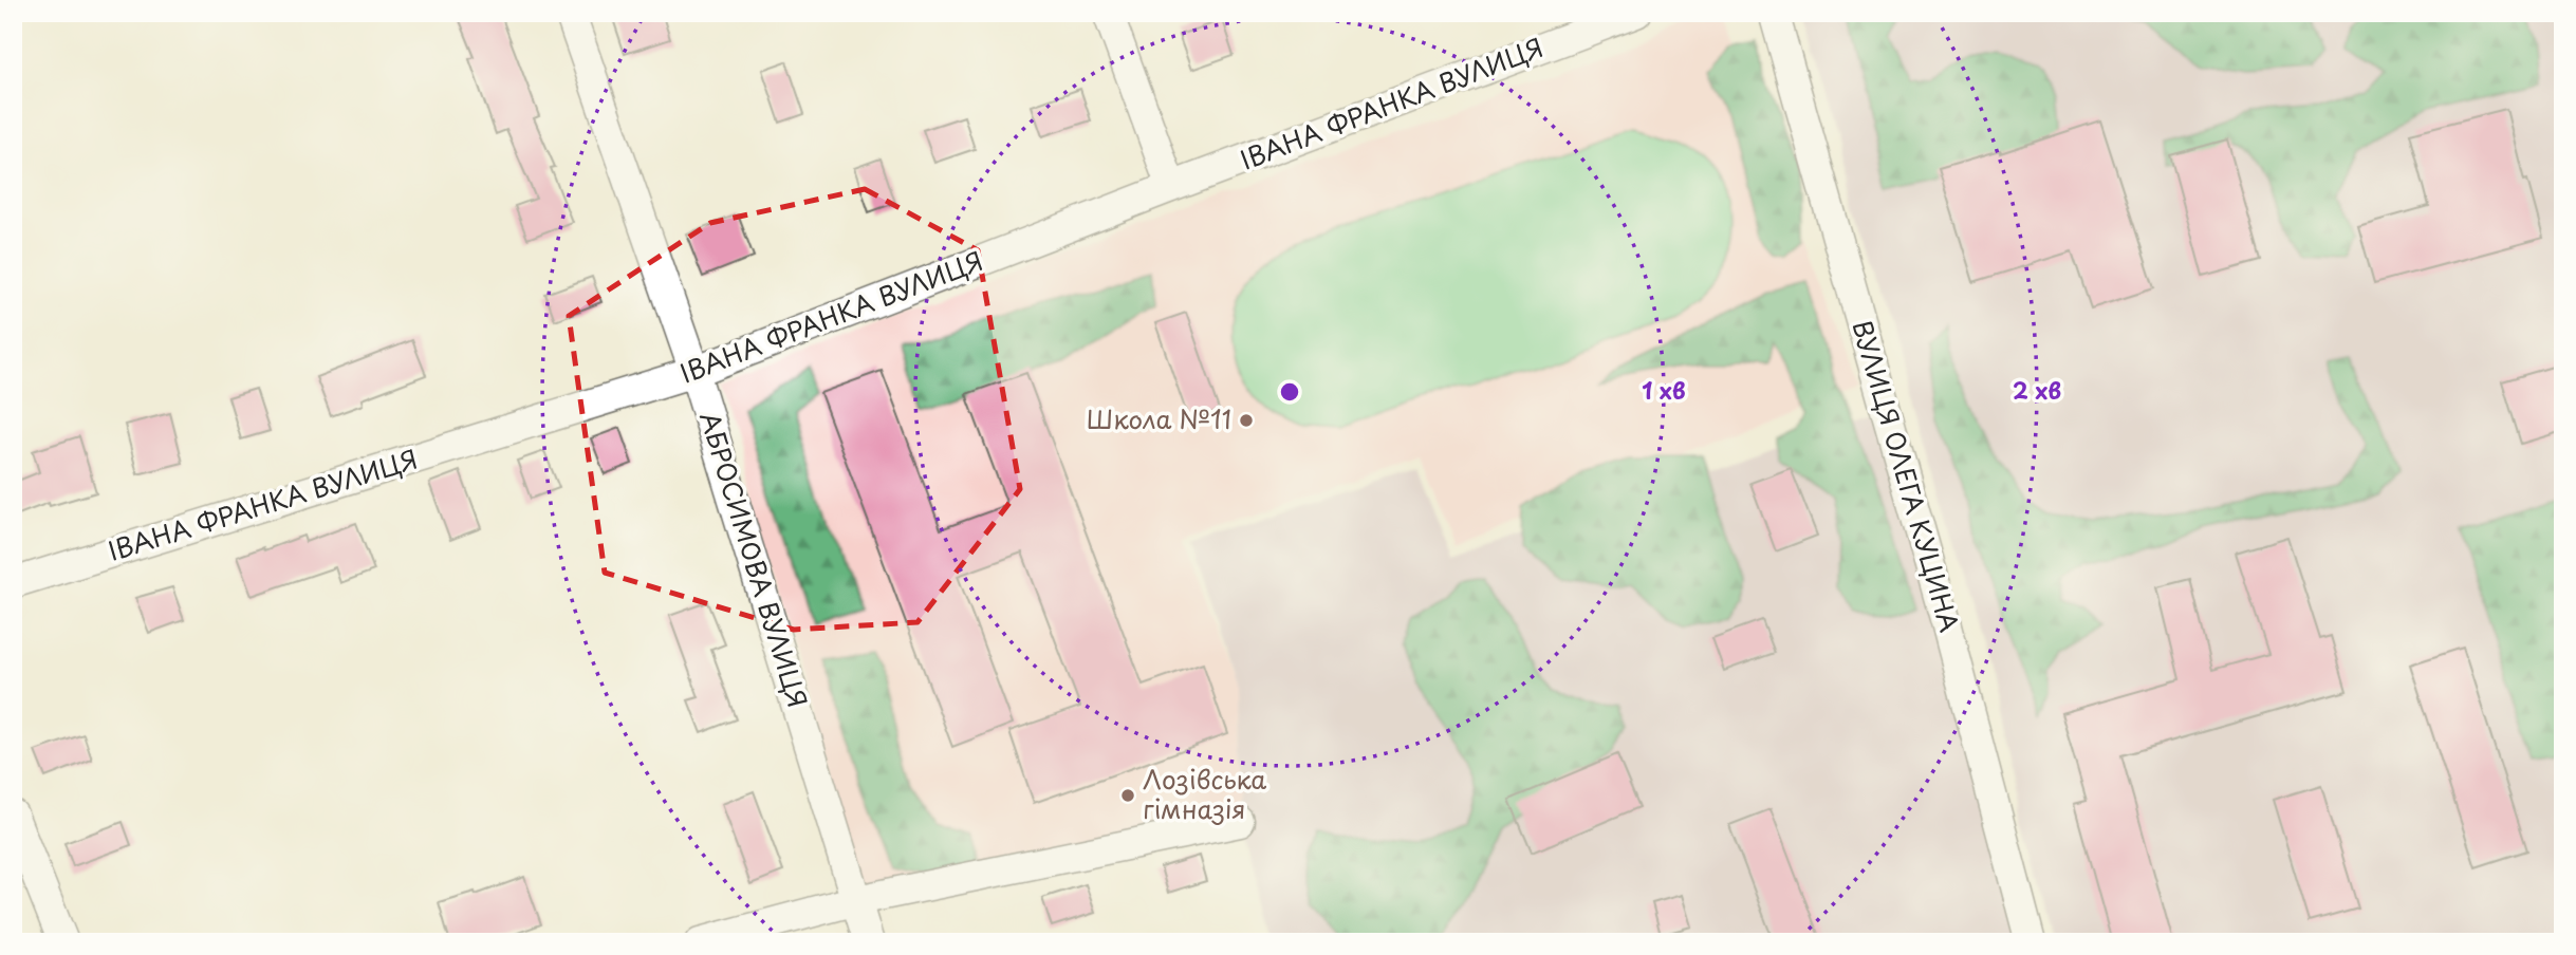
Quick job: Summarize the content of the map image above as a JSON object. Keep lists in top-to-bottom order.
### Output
{
  "streets": {
    "street": ["ІВАНА ФРАНКА ВУЛИЦЯ", "ВУЛИЦЯ ОЛЕГА КУЦИНА", "АБРОСИМОВА ВУЛИЦЯ"]
  },
  "crossings": [
    ["ІВАНА ФРАНКА ВУЛИЦЯ", "АБРОСИМОВА ВУЛИЦЯ"]
  ],
  "places": ["Школа №11", "Лозівська гімназія"],
  "rings": ["1 хв", "2 хв"]
}
